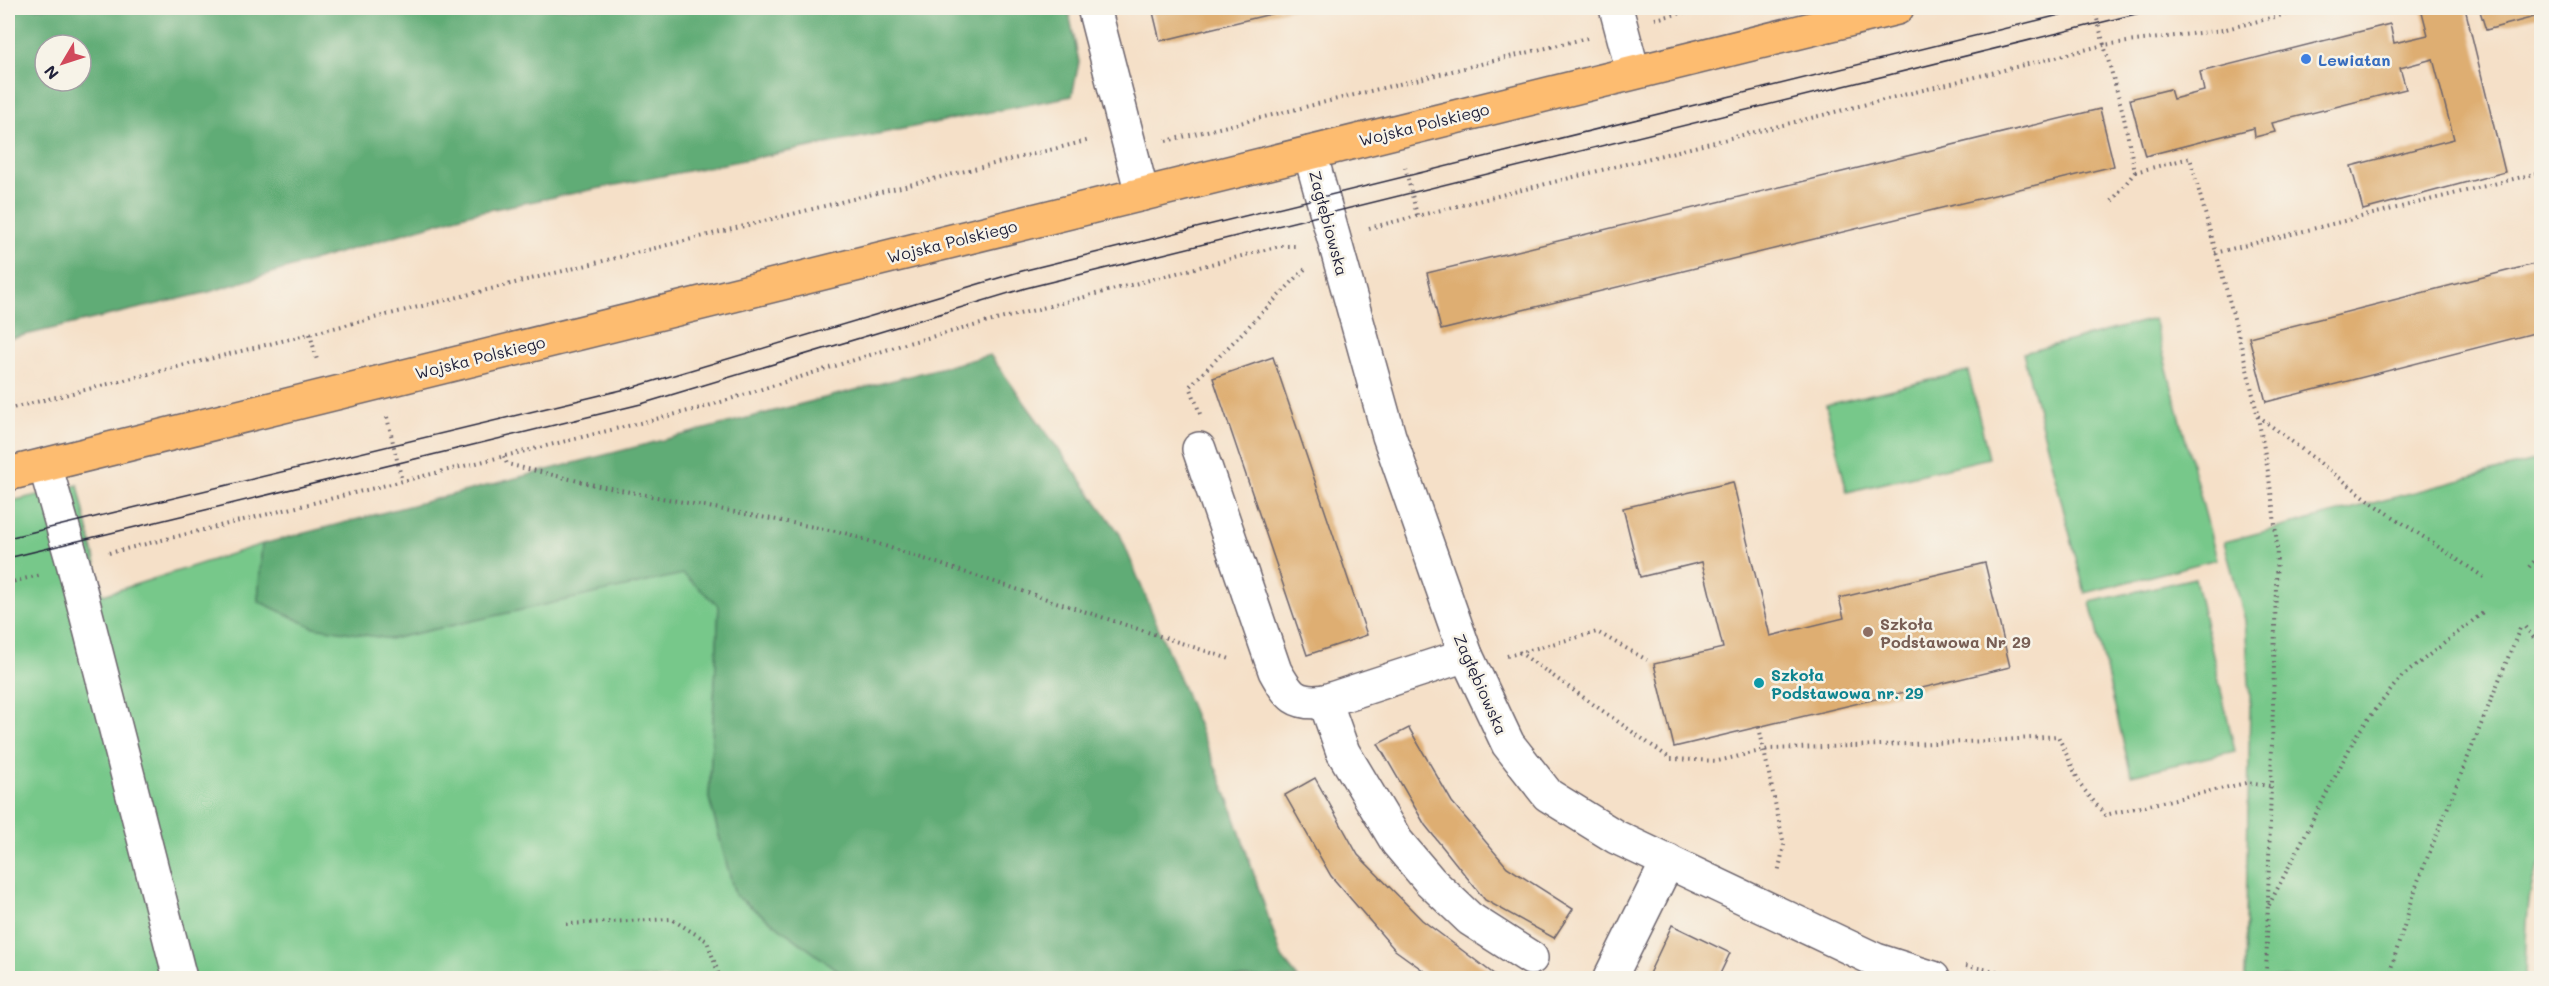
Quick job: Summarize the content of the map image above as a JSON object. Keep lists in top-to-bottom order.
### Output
{
  "streets": {
    "main road": ["Wojska Polskiego"],
    "street": ["Zagłębiowska"]
  },
  "crossings": [
    ["Wojska Polskiego", "Zagłębiowska"]
  ],
  "places": ["Lewiatan", "Szkoła Podstawowa Nr 29", "Szkoła Podstawowa nr. 29"],
  "north": "bottom left"
}
